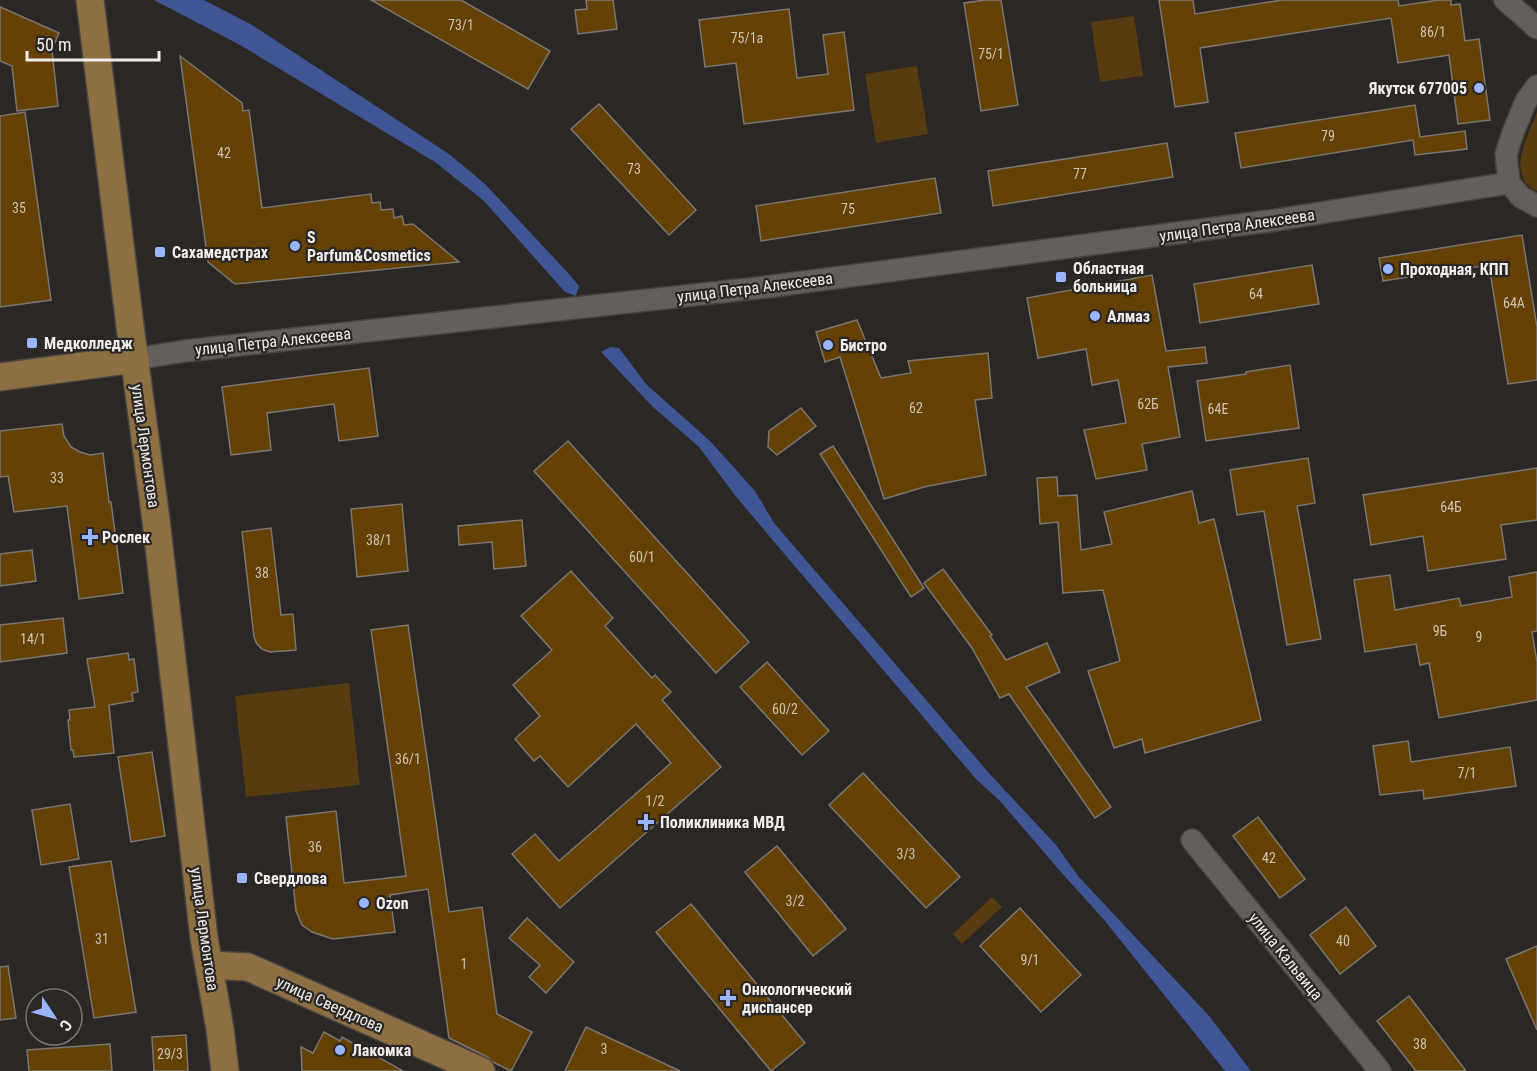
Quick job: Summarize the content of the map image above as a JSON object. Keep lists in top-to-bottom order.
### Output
{
  "streets": {
    "main road": ["улица Петра Алексеева", "улица Лермонтова", "улица Свердлова"],
    "street": ["улица Кальвица"]
  },
  "crossings": [
    ["улица Петра Алексеева", "улица Лермонтова"],
    ["улица Лермонтова", "улица Свердлова"]
  ],
  "places": {
    "other": [
      "Якутск 677005",
      "S Parfum&Cosmetics",
      "Проходная, КПП",
      "Алмаз",
      "Бистро",
      "Ozon",
      "Лакомка"
    ],
    "transit": [
      "Сахамедстрах",
      "Областная больница",
      "Медколледж",
      "Свердлова"
    ],
    "health": ["Рослек", "Поликлиника МВД", "Онкологический диспансер"]
  },
  "house_numbers": [
    "73/1",
    "86/1",
    "75/1а",
    "75/1",
    "79",
    "42",
    "73",
    "77",
    "35",
    "75",
    "64",
    "64А",
    "62Б",
    "62",
    "64Е",
    "33",
    "64Б",
    "38/1",
    "60/1",
    "38",
    "9Б",
    "9",
    "14/1",
    "60/2",
    "36/1",
    "7/1",
    "1/2",
    "36",
    "3/3",
    "42",
    "3/2",
    "31",
    "40",
    "9/1",
    "1",
    "38",
    "3",
    "29/3"
  ],
  "scale_bar": "50 m",
  "north": "bottom right"
}
